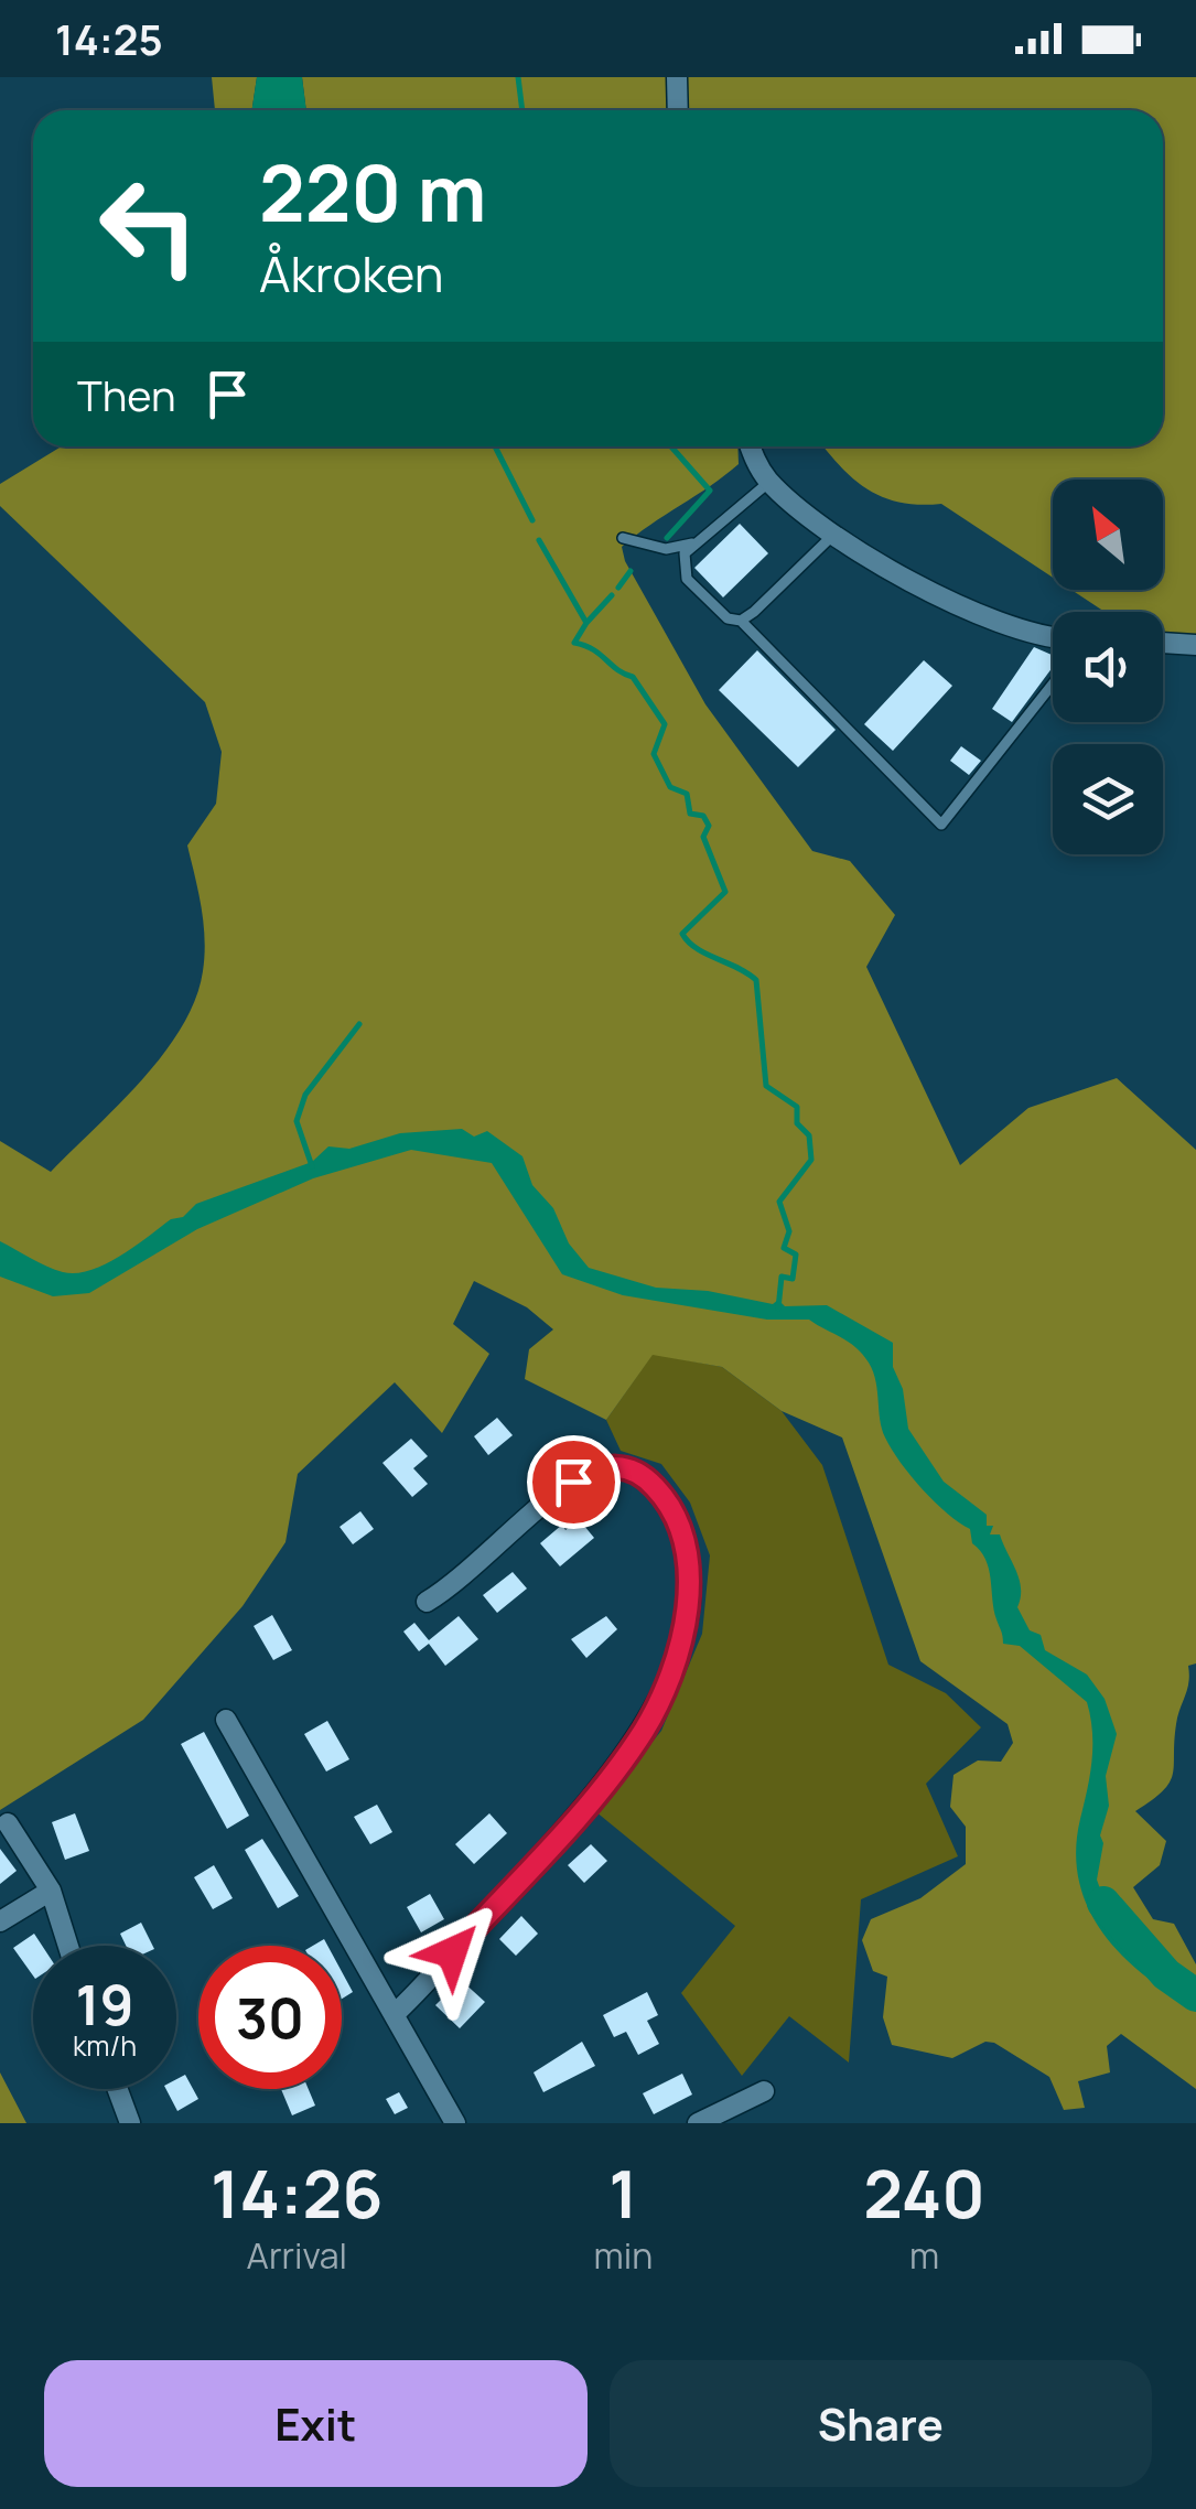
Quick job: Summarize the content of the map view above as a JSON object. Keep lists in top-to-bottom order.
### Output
{
  "north": "top left",
  "page": {
    "status": "14:25",
    "turn": ["220 m", "Åkroken"],
    "then": "Then",
    "speed": "19 km/h",
    "limit": "30",
    "eta": [
      "14:26",
      "Arrival",
      "1",
      "min",
      "240",
      "m"
    ],
    "buttons": ["Exit", "Share"]
  }
}
